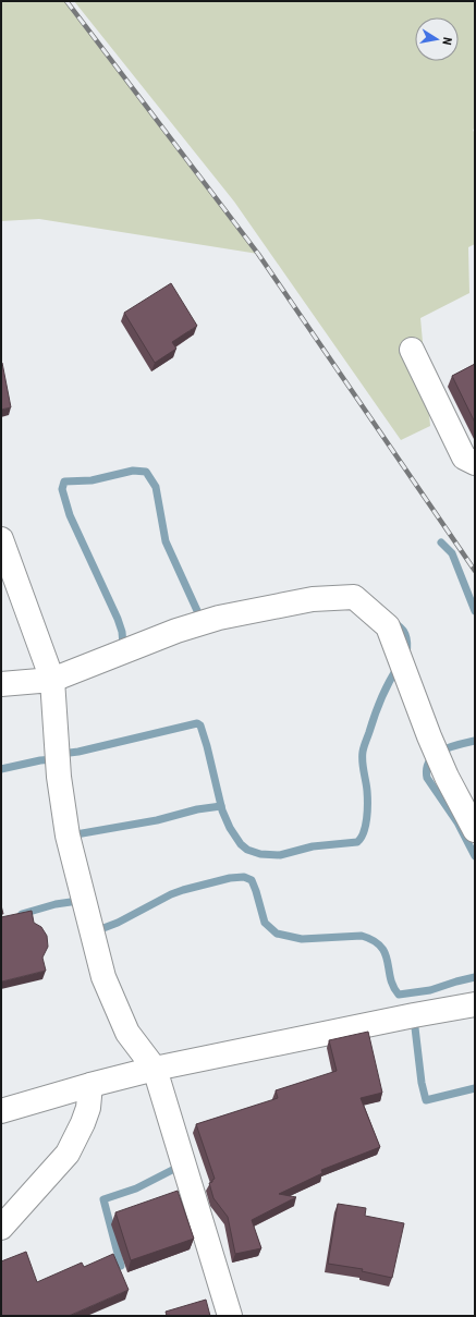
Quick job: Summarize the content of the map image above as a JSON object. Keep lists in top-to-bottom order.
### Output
{
  "north": "right"
}
